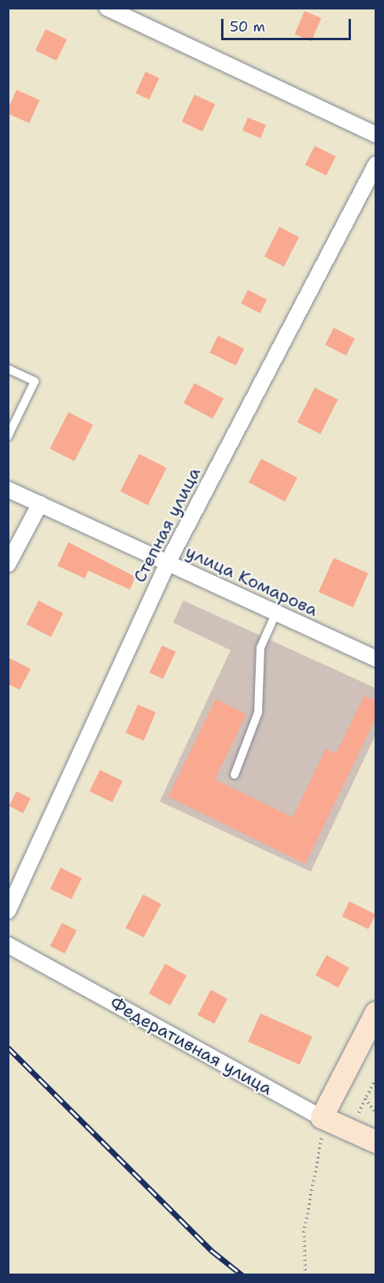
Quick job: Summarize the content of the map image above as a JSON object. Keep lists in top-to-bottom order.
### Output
{
  "streets": {
    "street": ["Степная улица", "улица Комарова", "Федеративная улица"]
  },
  "crossings": [
    ["Степная улица", "улица Комарова"]
  ],
  "scale_bar": "50 m"
}
